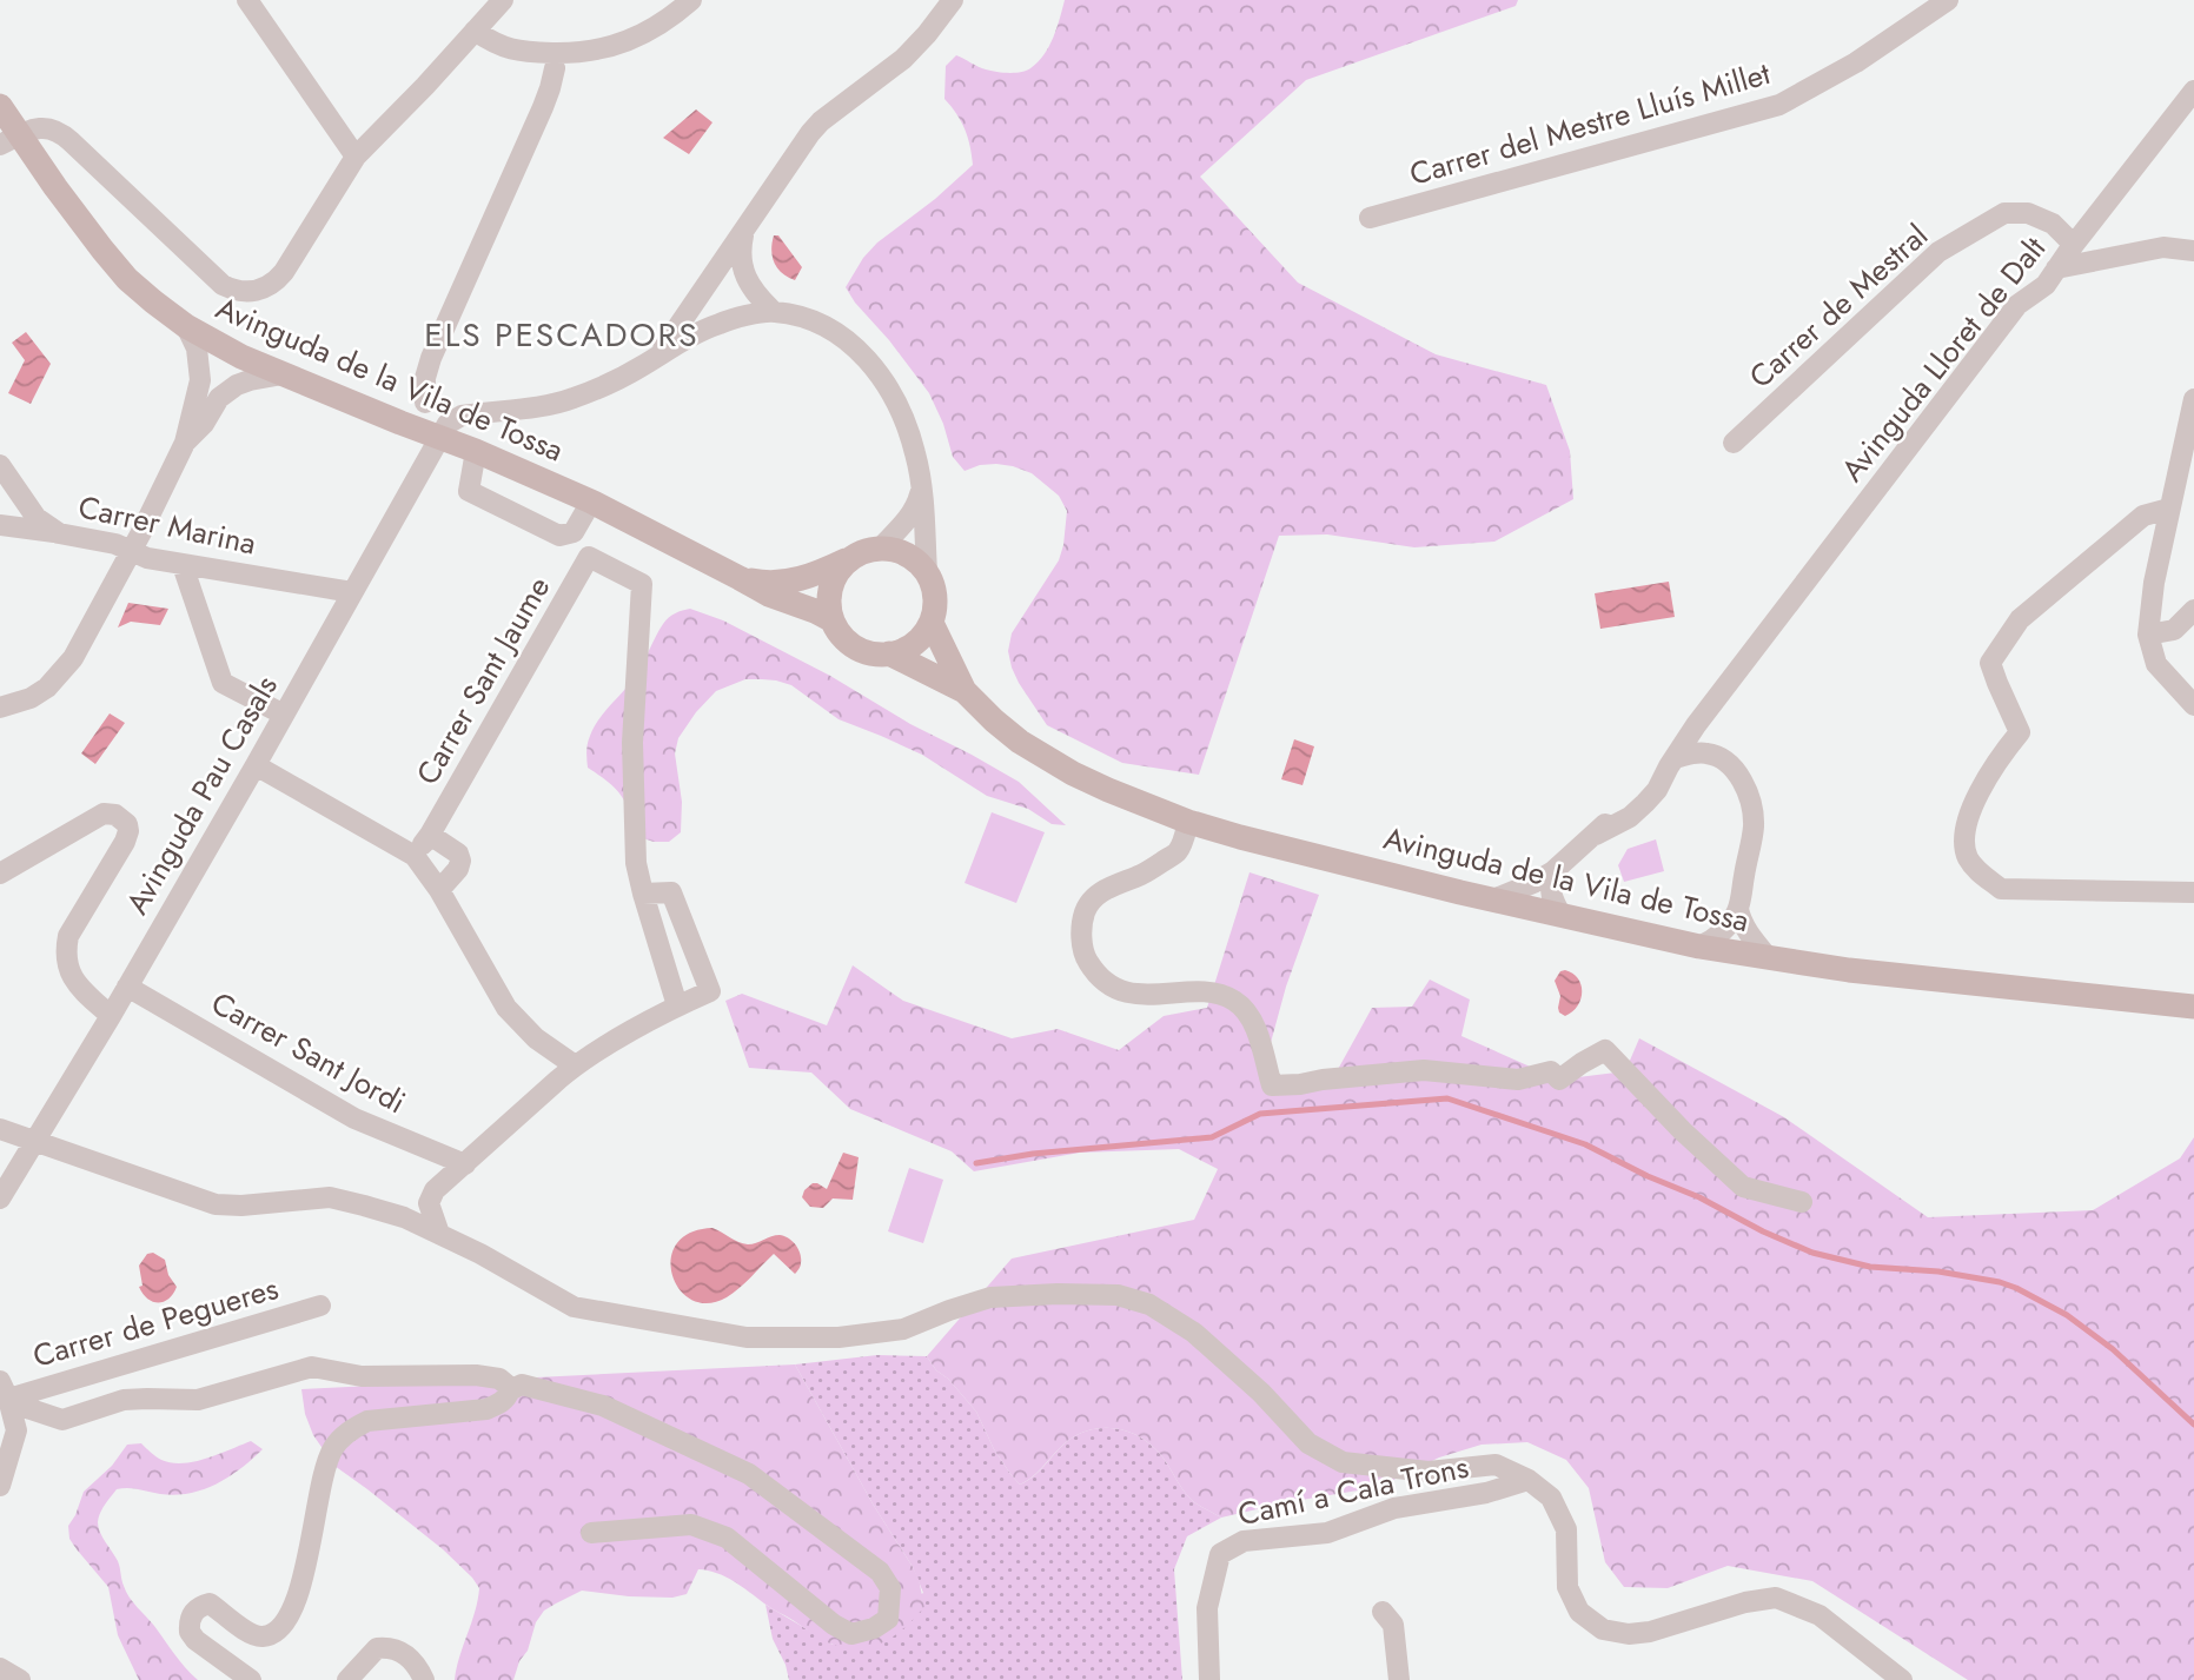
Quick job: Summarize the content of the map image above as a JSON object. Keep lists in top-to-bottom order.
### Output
{
  "streets": {
    "main road": ["Avinguda de la Vila de Tossa"],
    "street": [
      "Carrer del Mestre Lluís Millet",
      "Carrer de Mestral",
      "Avinguda Lloret de Dalt",
      "Carrer Marina",
      "Carrer Sant Jaume",
      "Avinguda Pau Casals",
      "Carrer Sant Jordi",
      "Carrer de Pegueres",
      "Camí a Cala Trons"
    ]
  },
  "crossings": [
    ["Carrer de Mestral", "Avinguda Lloret de Dalt"],
    ["Avinguda Lloret de Dalt", "Avinguda de la Vila de Tossa"],
    ["Avinguda de la Vila de Tossa", "Avinguda Pau Casals"],
    ["Carrer Marina", "Avinguda Pau Casals"],
    ["Avinguda Pau Casals", "Carrer Sant Jordi"]
  ],
  "districts": ["ELS PESCADORS"]
}
